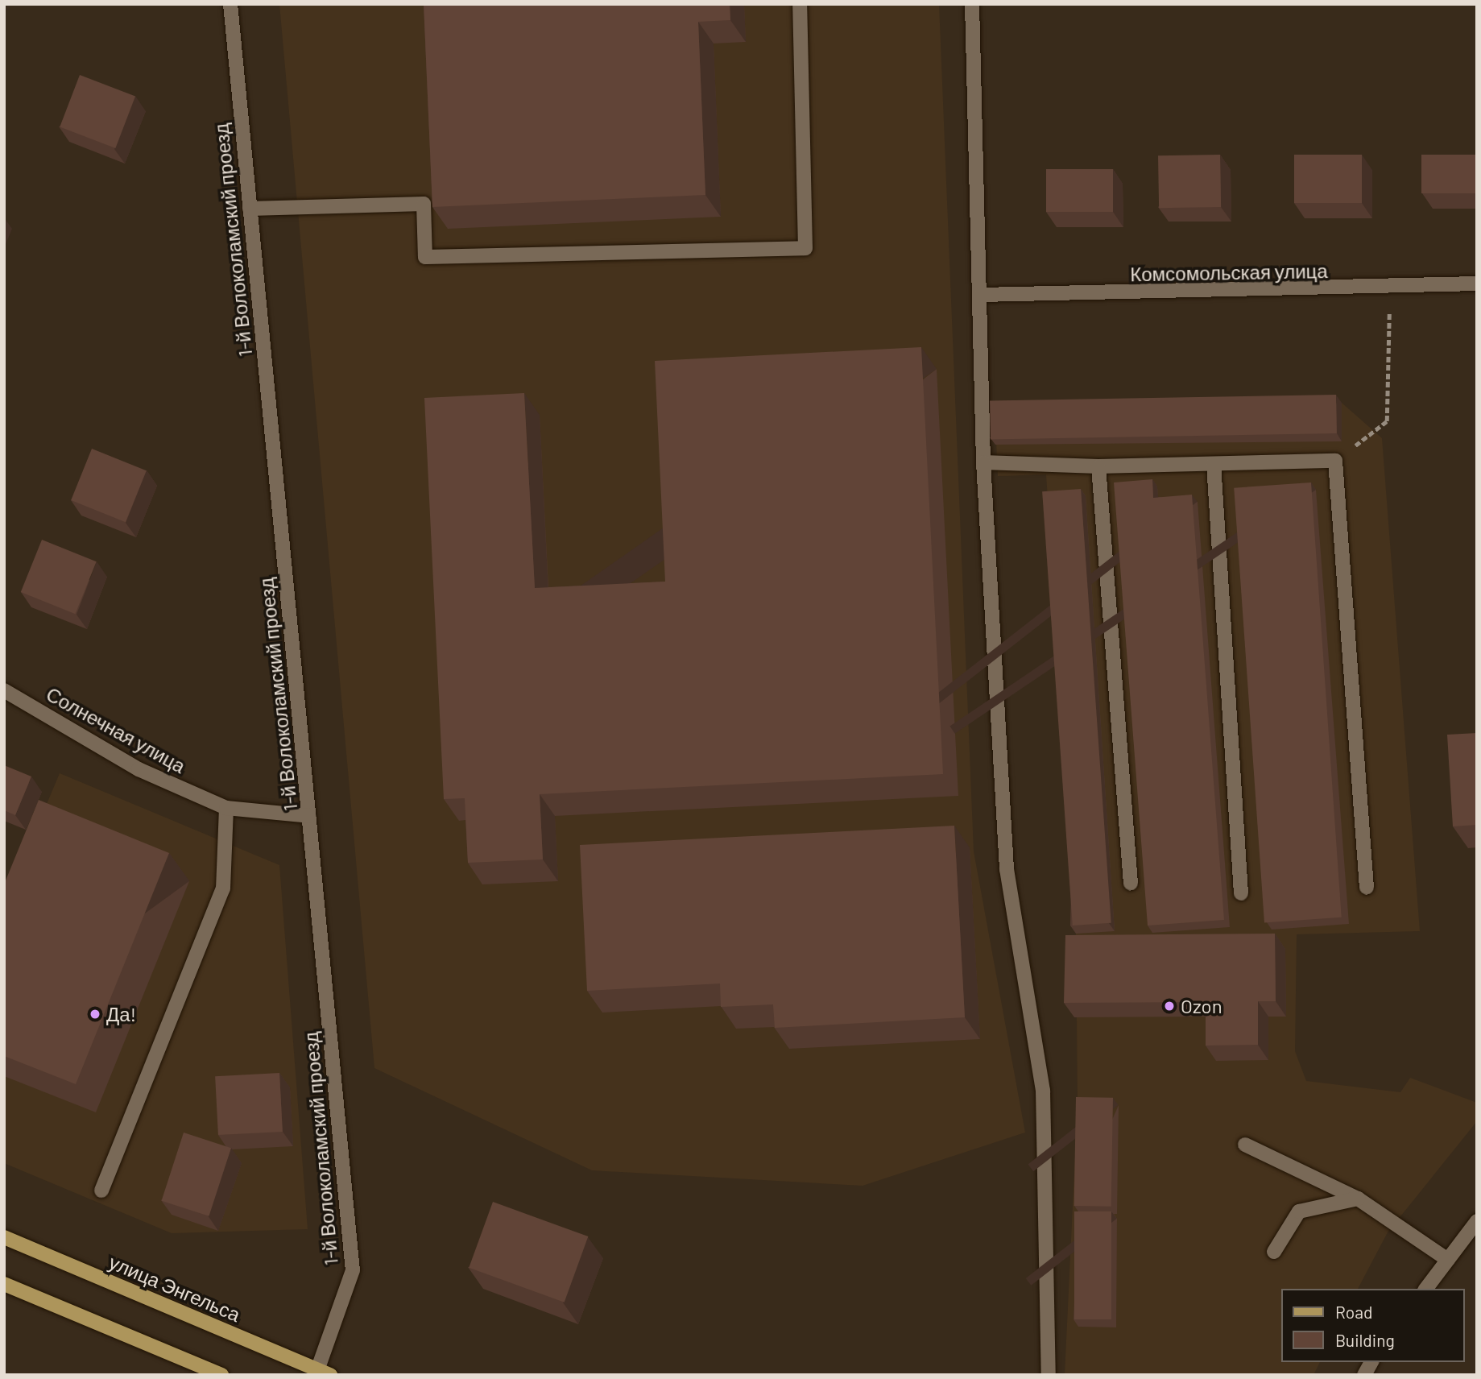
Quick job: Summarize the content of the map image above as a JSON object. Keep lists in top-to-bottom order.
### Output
{
  "streets": {
    "main road": ["улица Энгельса"],
    "street": ["1-й Волоколамский проезд", "Комсомольская улица", "Солнечная улица"]
  },
  "crossings": [
    ["1-й Волоколамский проезд", "Солнечная улица"],
    ["1-й Волоколамский проезд", "улица Энгельса"]
  ],
  "places": ["Ozon", "Да!"],
  "legend": ["Road", "Building"]
}
